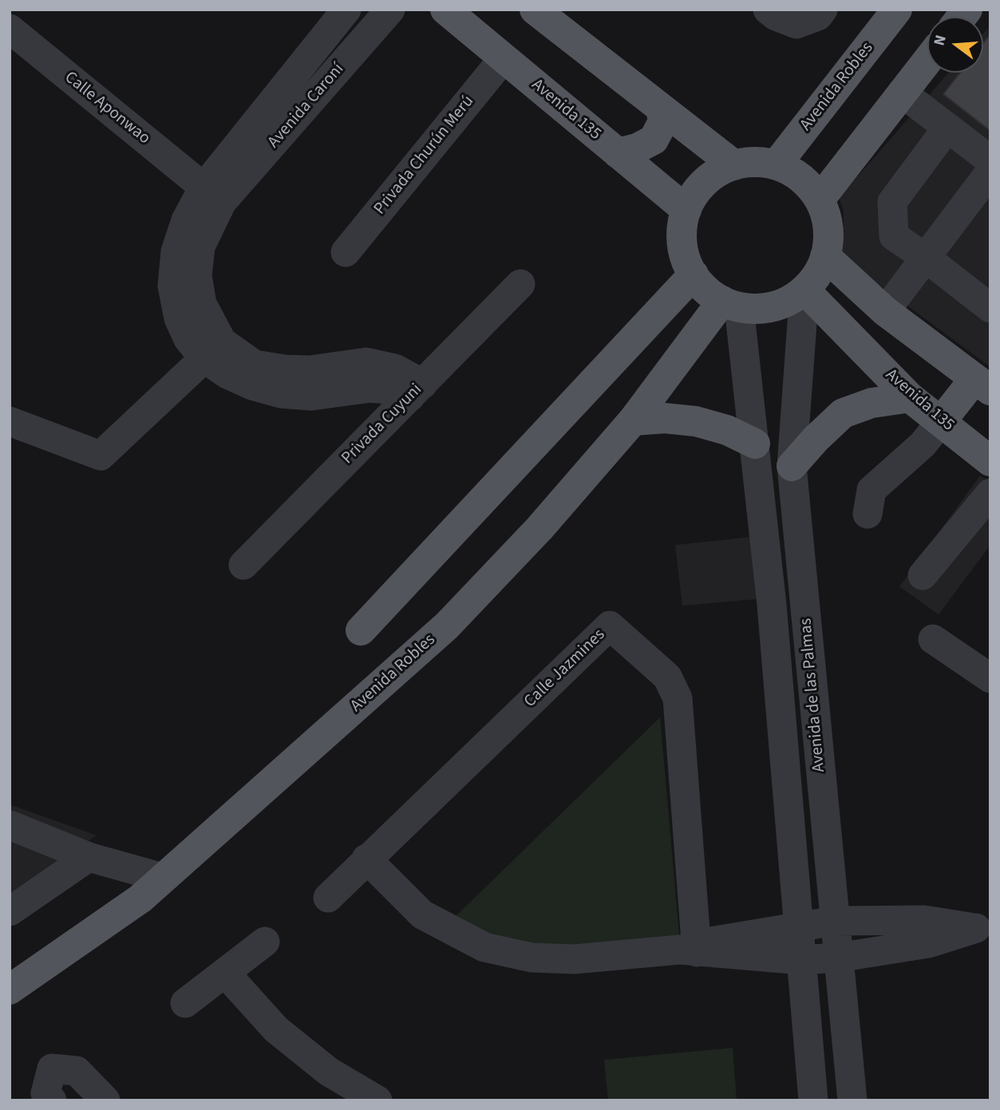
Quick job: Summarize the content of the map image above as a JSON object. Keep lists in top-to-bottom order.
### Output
{
  "streets": {
    "main road": ["Avenida Robles", "Avenida 135"],
    "street": [
      "Avenida Caroní",
      "Calle Aponwao",
      "Privada Churún Merú",
      "Privada Cuyuni",
      "Calle Jazmines",
      "Avenida de las Palmas"
    ]
  },
  "crossings": [
    ["Avenida Robles", "Avenida 135"],
    ["Avenida Robles", "Avenida de las Palmas"],
    ["Avenida Caroní", "Calle Aponwao"],
    ["Avenida 135", "Privada Churún Merú"],
    ["Avenida 135", "Avenida de las Palmas"]
  ],
  "north": "left"
}
